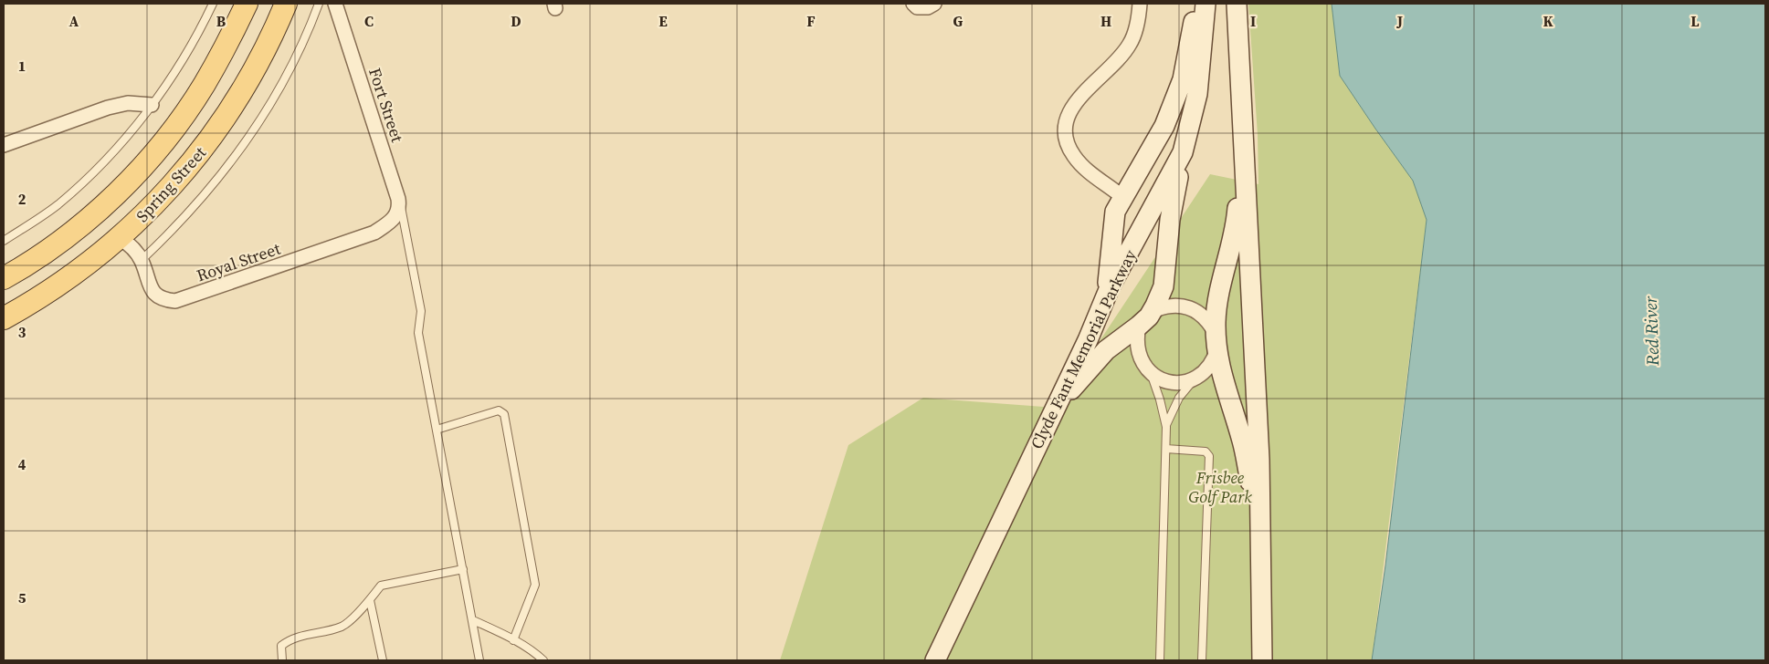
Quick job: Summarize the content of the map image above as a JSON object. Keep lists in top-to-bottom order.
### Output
{
  "streets": {
    "main road": ["Spring Street", "Clyde Fant Memorial Parkway"],
    "street": ["Fort Street", "Royal Street"]
  },
  "crossings": [
    ["Fort Street", "Royal Street"],
    ["Spring Street", "Royal Street"]
  ],
  "water": ["Red River"],
  "parks": ["Frisbee Golf Park"],
  "grid": {
    "columns": [
      "A",
      "B",
      "C",
      "D",
      "E",
      "F",
      "G",
      "H",
      "I",
      "J",
      "K",
      "L"
    ],
    "rows": [
      "1",
      "2",
      "3",
      "4",
      "5"
    ]
  }
}
